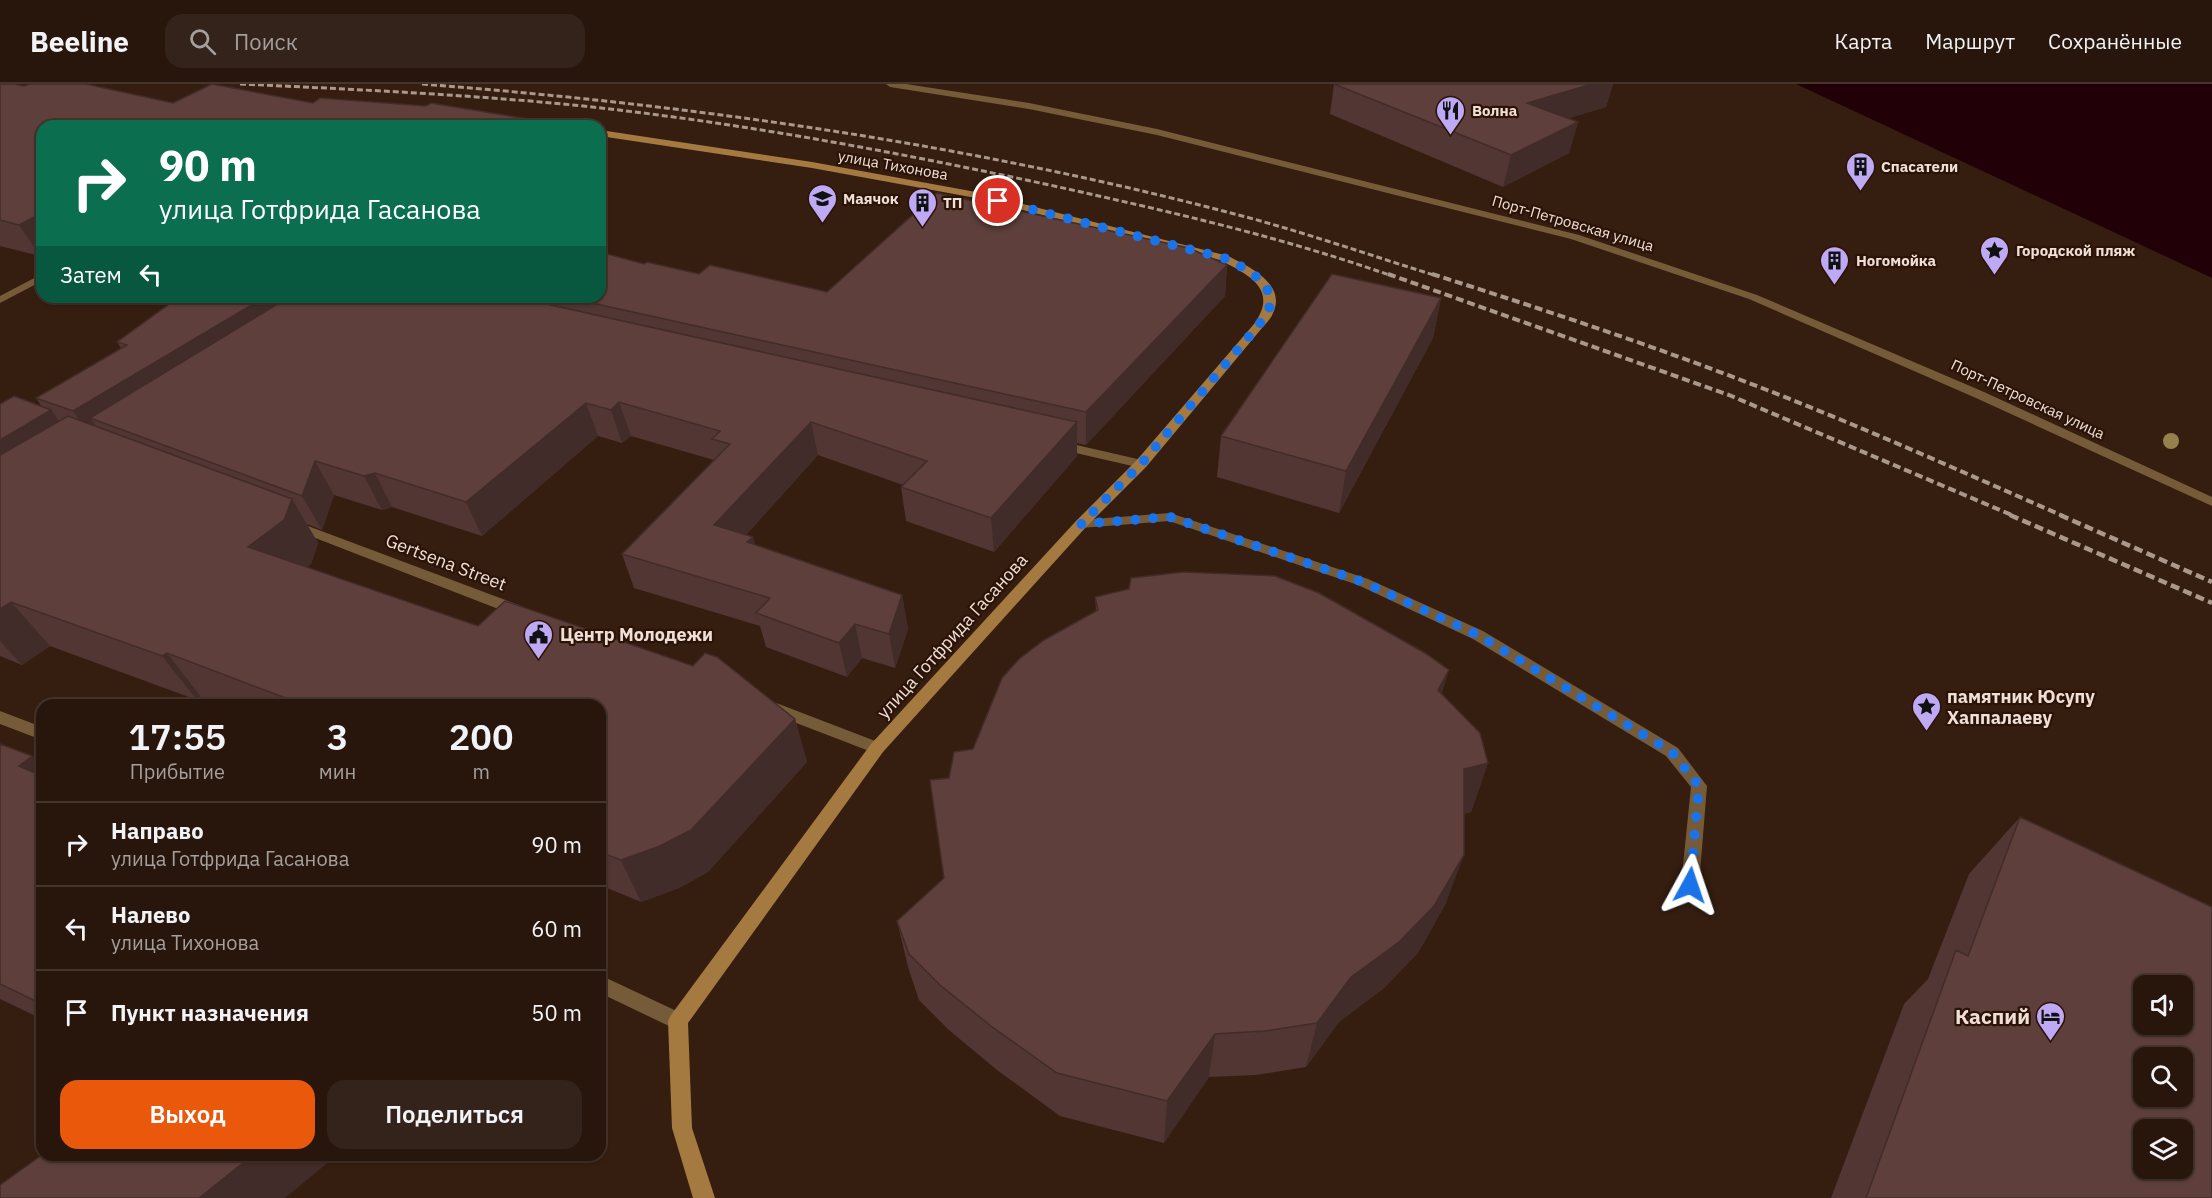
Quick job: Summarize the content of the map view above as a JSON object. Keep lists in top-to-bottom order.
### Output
{
  "streets": {
    "street": [
      "улица Тихонова",
      "Порт-Петровская улица",
      "Gertsena Street",
      "улица Готфрида Гасанова"
    ]
  },
  "crossings": [
    ["улица Тихонова", "улица Готфрида Гасанова"]
  ],
  "places": {
    "restaurant": ["Волна"],
    "building": ["Спасатели", "ТП", "Ногомойка"],
    "school or university": ["Маячок"],
    "place": ["Городской пляж", "памятник Юсупу Хаппалаеву"],
    "public building": ["Центр Молодежи"],
    "hotel": ["Каспий"]
  },
  "page": {
    "header": "Beeline",
    "search": "Поиск",
    "nav": ["Карта", "Маршрут", "Сохранённые"],
    "turn": ["90 m", "улица Готфрида Гасанова"],
    "then": "Затем",
    "eta": [
      "17:55",
      "Прибытие",
      "3",
      "мин",
      "200",
      "m"
    ],
    "list": [
      {
        "name": "Направо",
        "note": "улица Готфрида Гасанова",
        "value": "90 m"
      },
      {
        "name": "Налево",
        "note": "улица Тихонова",
        "value": "60 m"
      },
      {
        "name": "Пункт назначения",
        "value": "50 m"
      }
    ],
    "buttons": ["Выход", "Поделиться"]
  }
}
